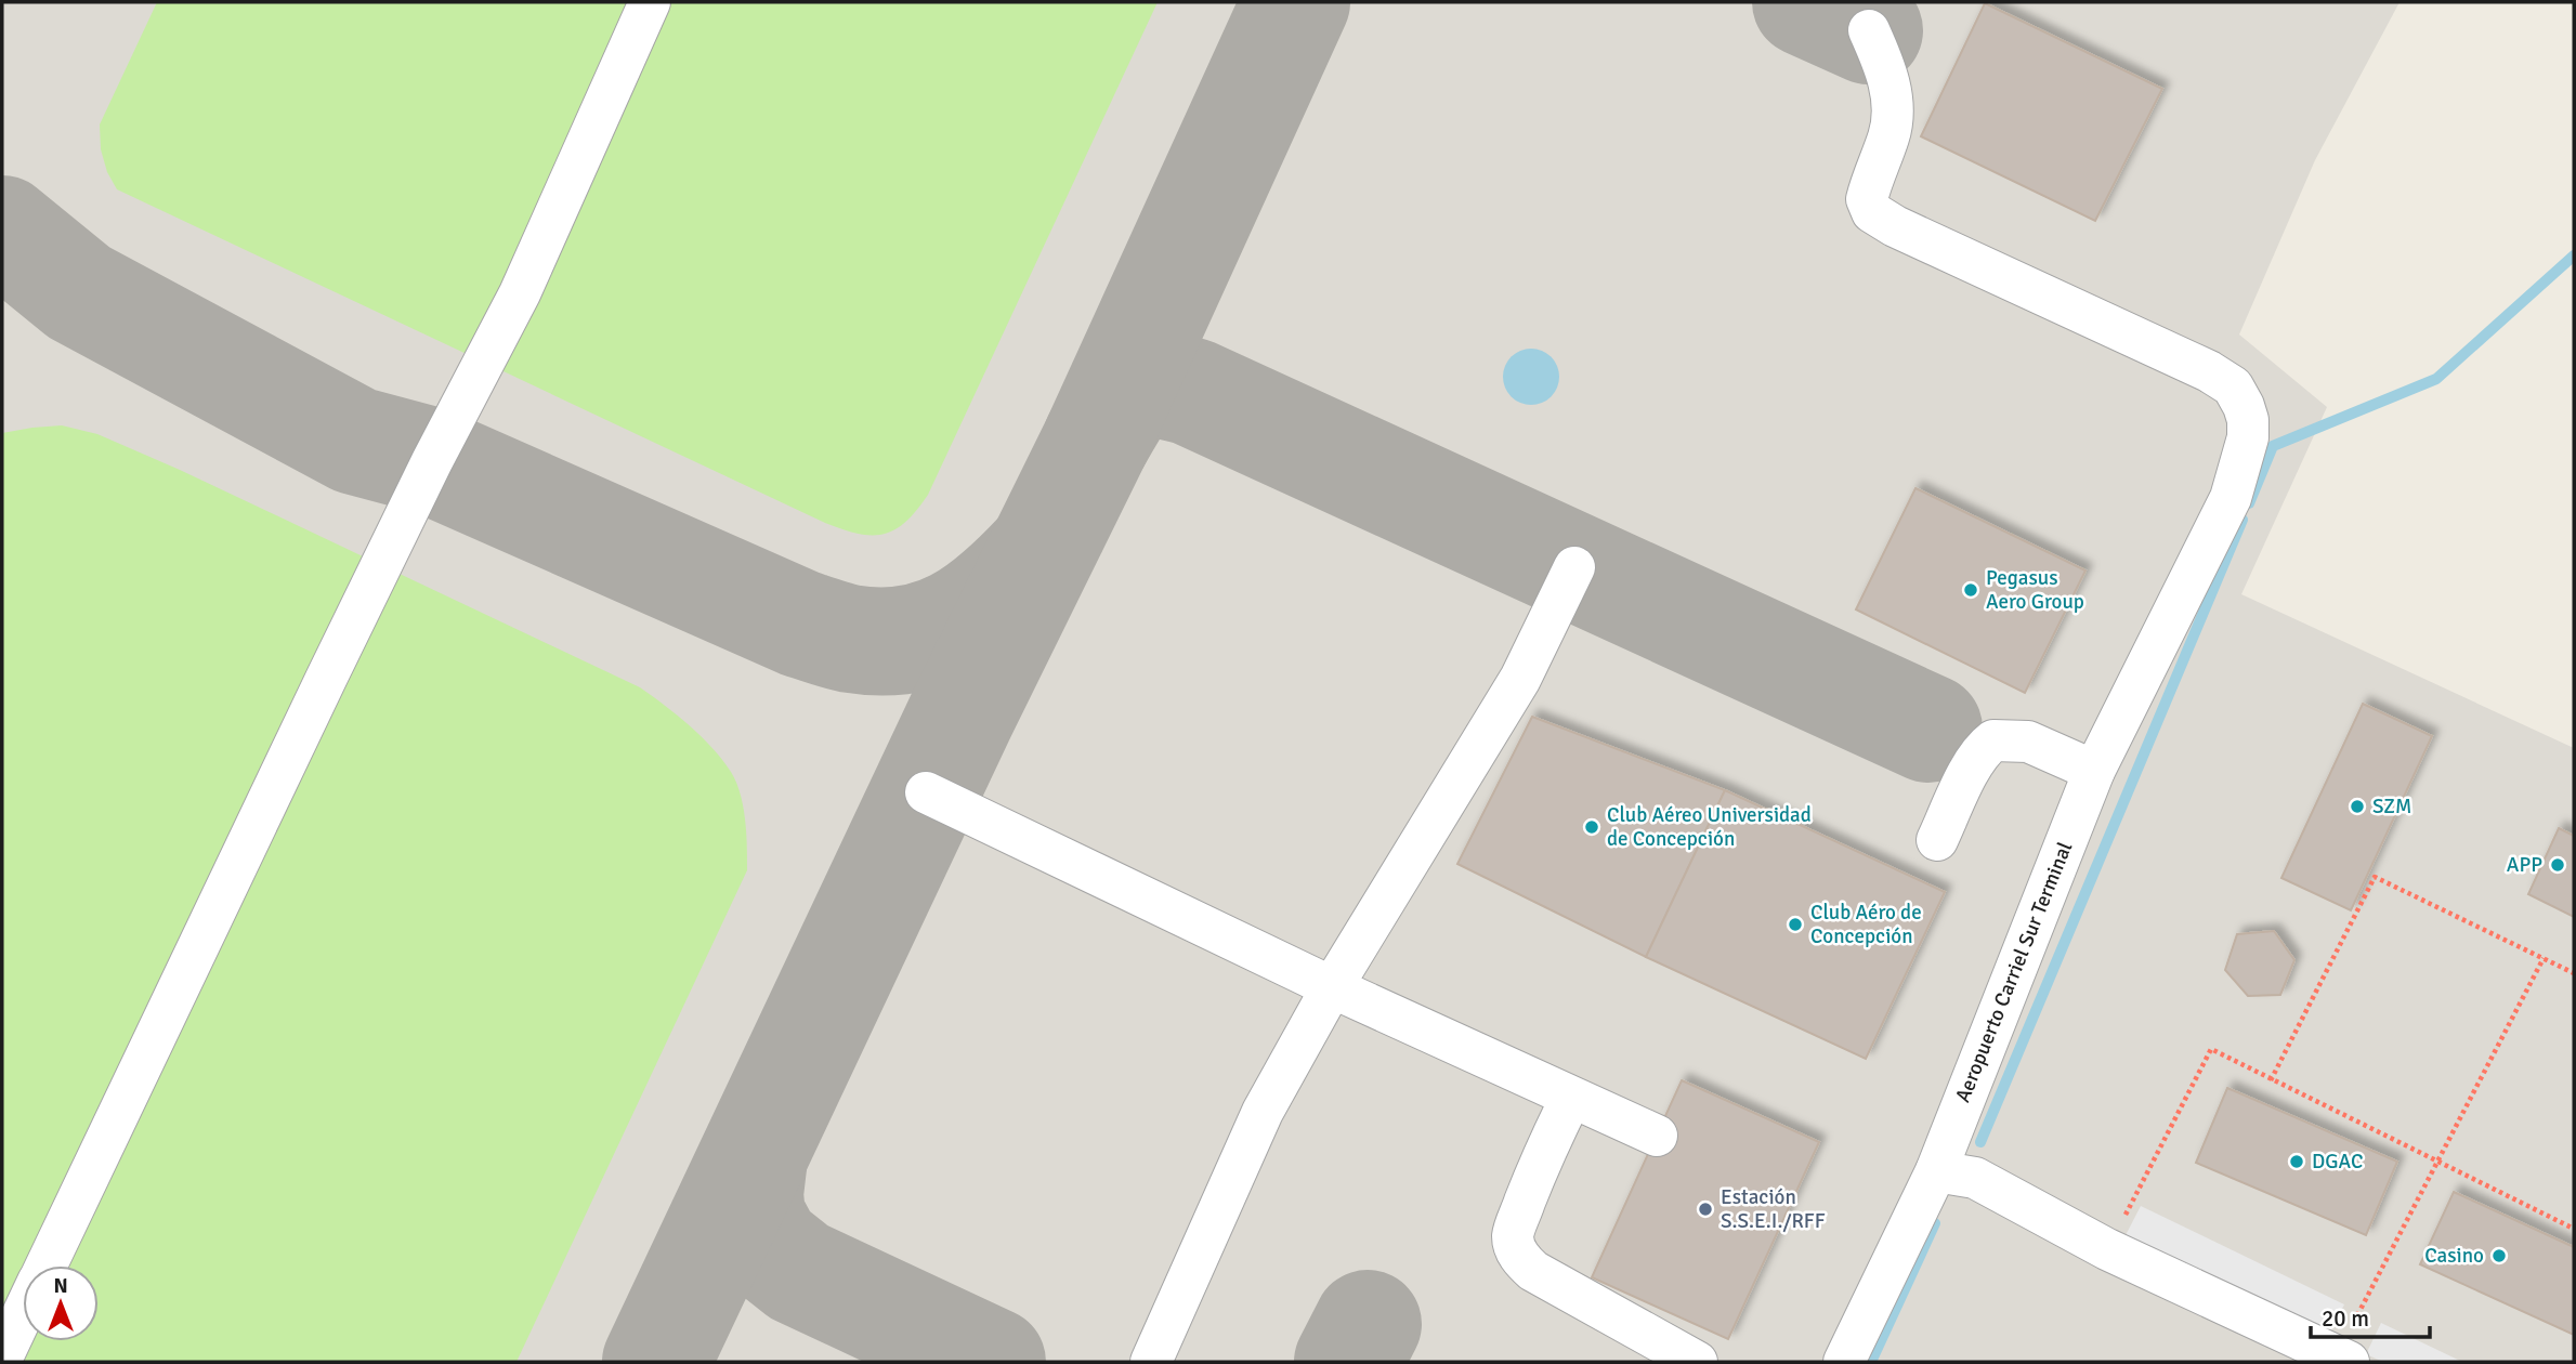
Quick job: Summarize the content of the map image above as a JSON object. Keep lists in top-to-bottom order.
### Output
{
  "streets": {
    "lane": ["Aeropuerto Carriel Sur Terminal"]
  },
  "places": [
    "Pegasus Aero Group",
    "SZM",
    "Club Aéreo Universidad de Concepción",
    "APP",
    "Club Aéro de Concepción",
    "DGAC",
    "Estación S.S.E.I./RFF",
    "Casino"
  ],
  "scale_bar": "20 m",
  "north": "top"
}
